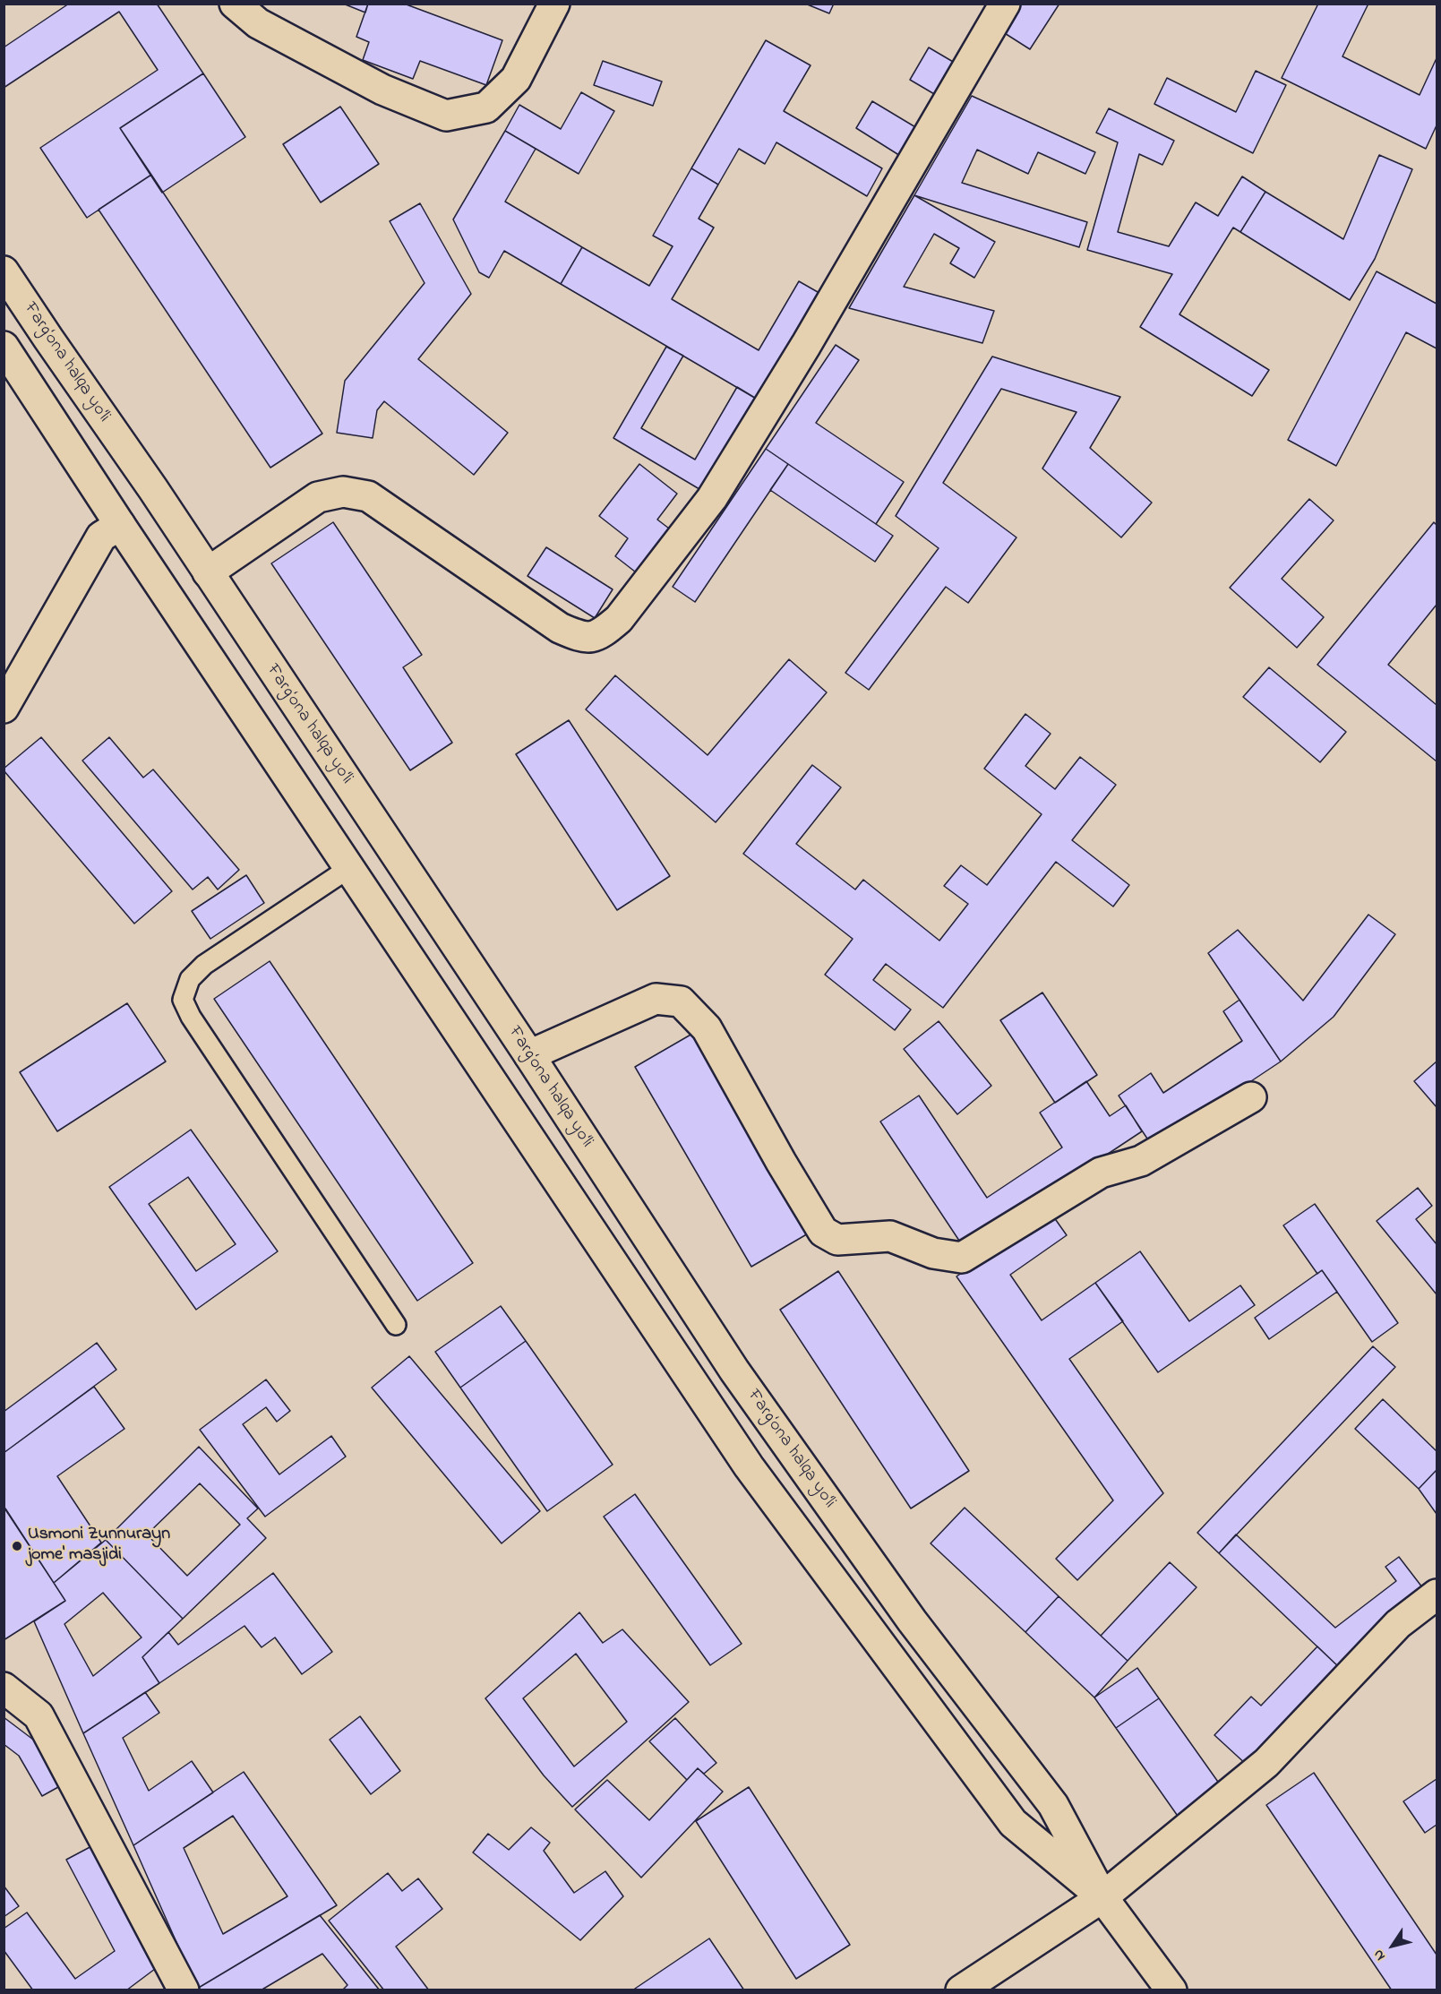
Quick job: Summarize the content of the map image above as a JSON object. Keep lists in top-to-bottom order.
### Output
{
  "streets": {
    "main road": ["Farg‘ona halqa yo‘li"]
  },
  "places": ["Usmoni Zunnurayn jome' masjidi"],
  "north": "bottom left"
}
